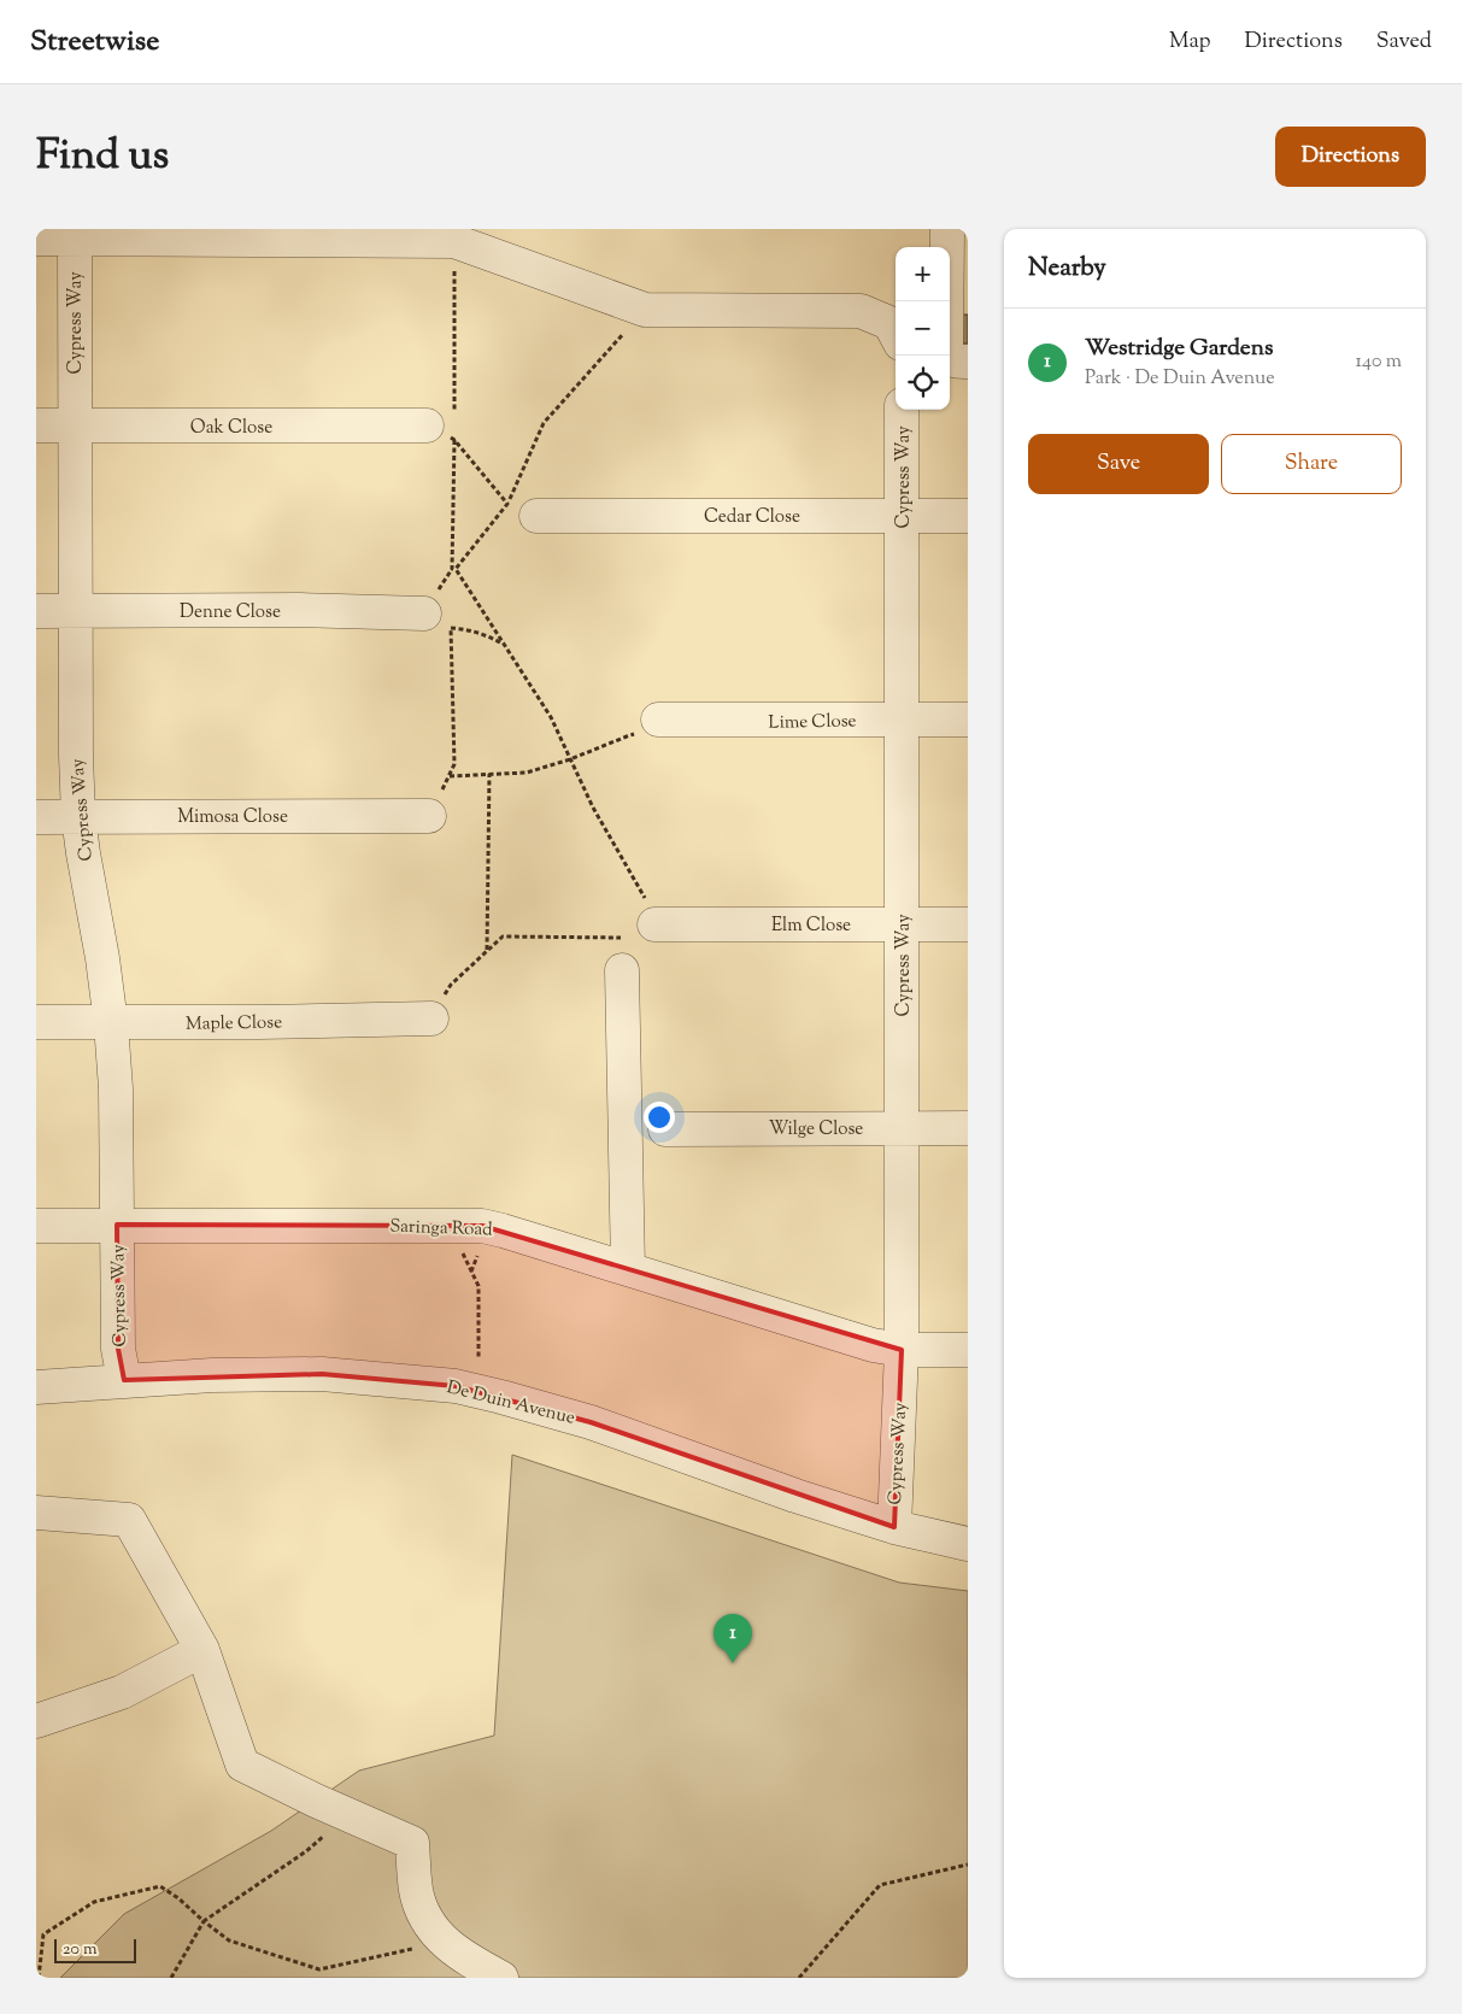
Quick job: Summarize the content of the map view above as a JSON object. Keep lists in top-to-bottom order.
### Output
{
  "streets": {
    "street": [
      "Cypress Way",
      "Oak Close",
      "Cedar Close",
      "Denne Close",
      "Lime Close",
      "Mimosa Close",
      "Elm Close",
      "Maple Close",
      "Wilge Close",
      "Saringa Road",
      "De Duin Avenue"
    ]
  },
  "crossings": [
    ["Cypress Way", "Oak Close"],
    ["Cypress Way", "Cedar Close"],
    ["Cypress Way", "Denne Close"],
    ["Cypress Way", "Lime Close"],
    ["Cypress Way", "Mimosa Close"],
    ["Cypress Way", "Elm Close"],
    ["Cypress Way", "Maple Close"],
    ["Cypress Way", "Wilge Close"],
    ["Cypress Way", "Saringa Road"],
    ["Cypress Way", "De Duin Avenue"]
  ],
  "scale_bar": "20 m",
  "page": {
    "header": "Streetwise",
    "nav": ["Map", "Directions", "Saved"],
    "title": "Find us",
    "buttons": [
      "Directions",
      ["Save", "Share"]
    ],
    "heading": "Nearby",
    "map_buttons": ["+", "−"],
    "list": [
      {
        "mark": "1",
        "name": "Westridge Gardens",
        "note": "Park · De Duin Avenue",
        "value": "140 m"
      }
    ],
    "pins": "1",
    "scale": "20 m"
  }
}
